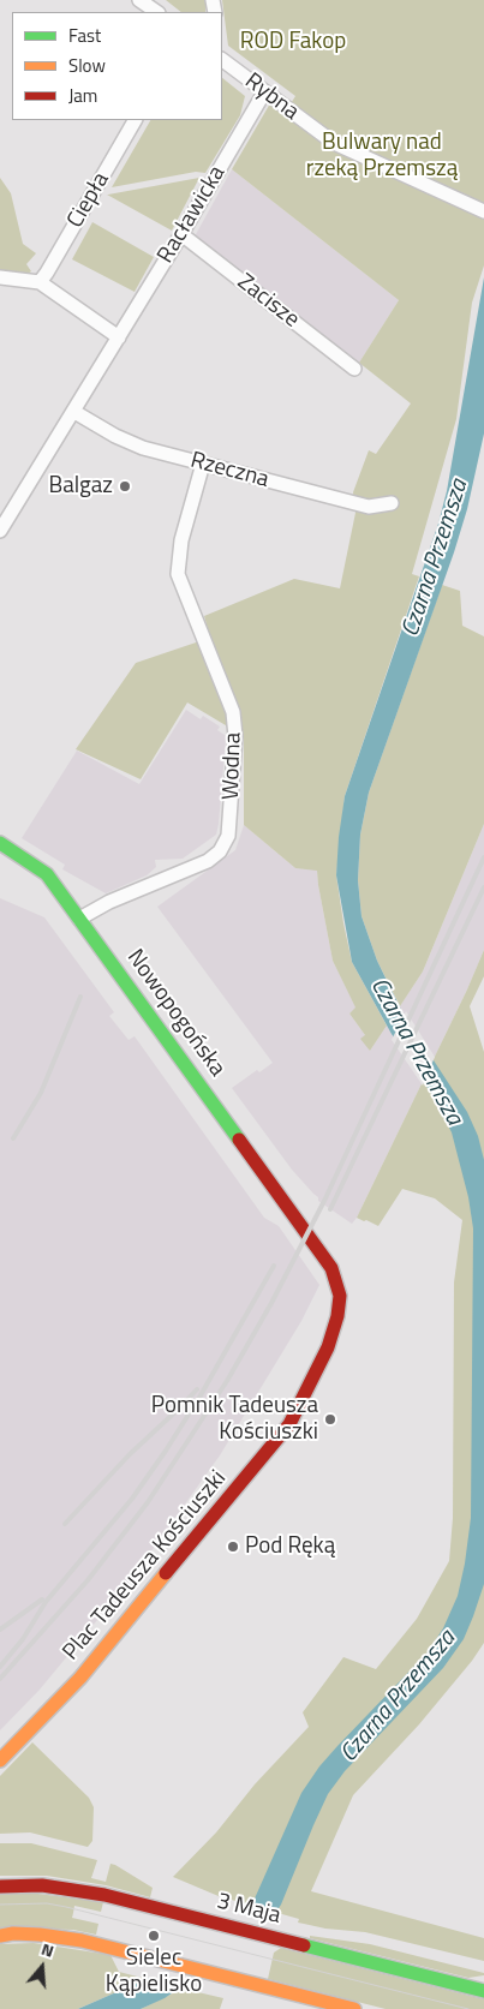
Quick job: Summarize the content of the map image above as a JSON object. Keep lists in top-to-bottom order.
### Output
{
  "streets": {
    "street": [
      "Rybna",
      "Ciepła",
      "Racławicka",
      "Zacisze",
      "Rzeczna",
      "Wodna",
      "Nowopogońska",
      "Plac Tadeusza Kościuszki",
      "3 Maja"
    ]
  },
  "crossings": [
    ["Rybna", "Racławicka"],
    ["Racławicka", "Zacisze"],
    ["Racławicka", "Rzeczna"],
    ["Rzeczna", "Wodna"],
    ["Wodna", "Nowopogońska"],
    ["Nowopogońska", "Plac Tadeusza Kościuszki"]
  ],
  "water": ["Czarna Przemsza"],
  "parks": ["ROD Fakop", "Bulwary nad rzeką Przemszą"],
  "places": [
    "Balgaz",
    "Pomnik Tadeusza Kościuszki",
    "Pod Ręką",
    "Sielec Kąpielisko"
  ],
  "legend": ["Fast", "Slow", "Jam"],
  "north": "top"
}
